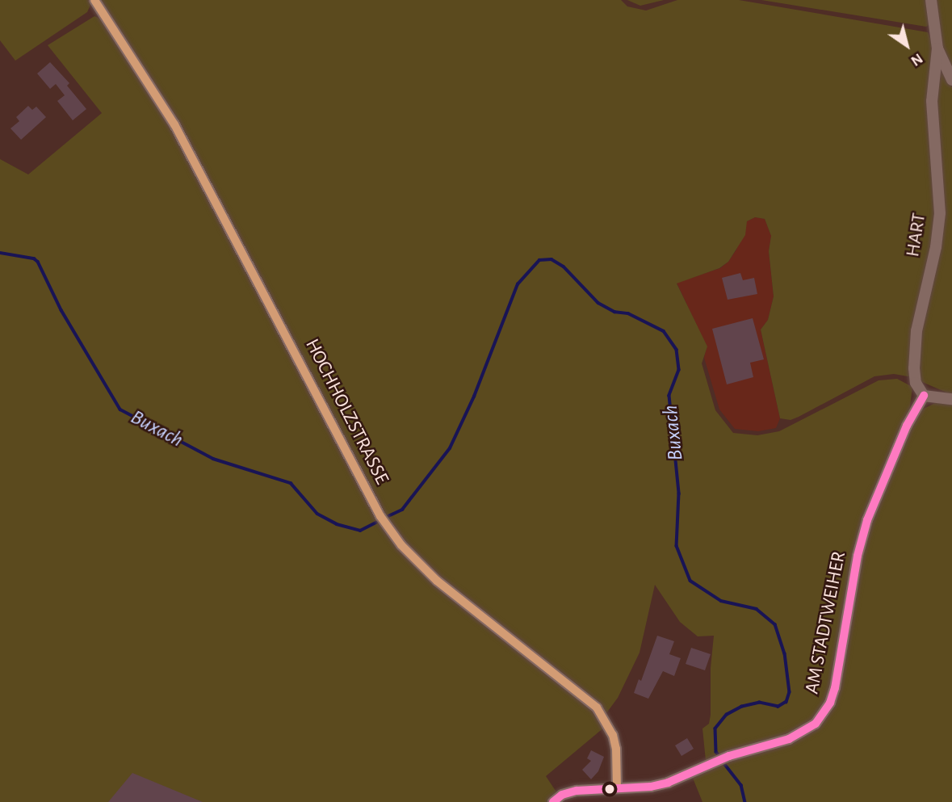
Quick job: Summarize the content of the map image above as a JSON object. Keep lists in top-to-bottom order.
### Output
{
  "streets": {
    "street": ["HART", "HOCHHOLZSTRASSE", "AM STADTWEIHER"]
  },
  "crossings": [
    ["HART", "AM STADTWEIHER"],
    ["HOCHHOLZSTRASSE", "AM STADTWEIHER"]
  ],
  "water": ["Buxach"],
  "north": "bottom right"
}
